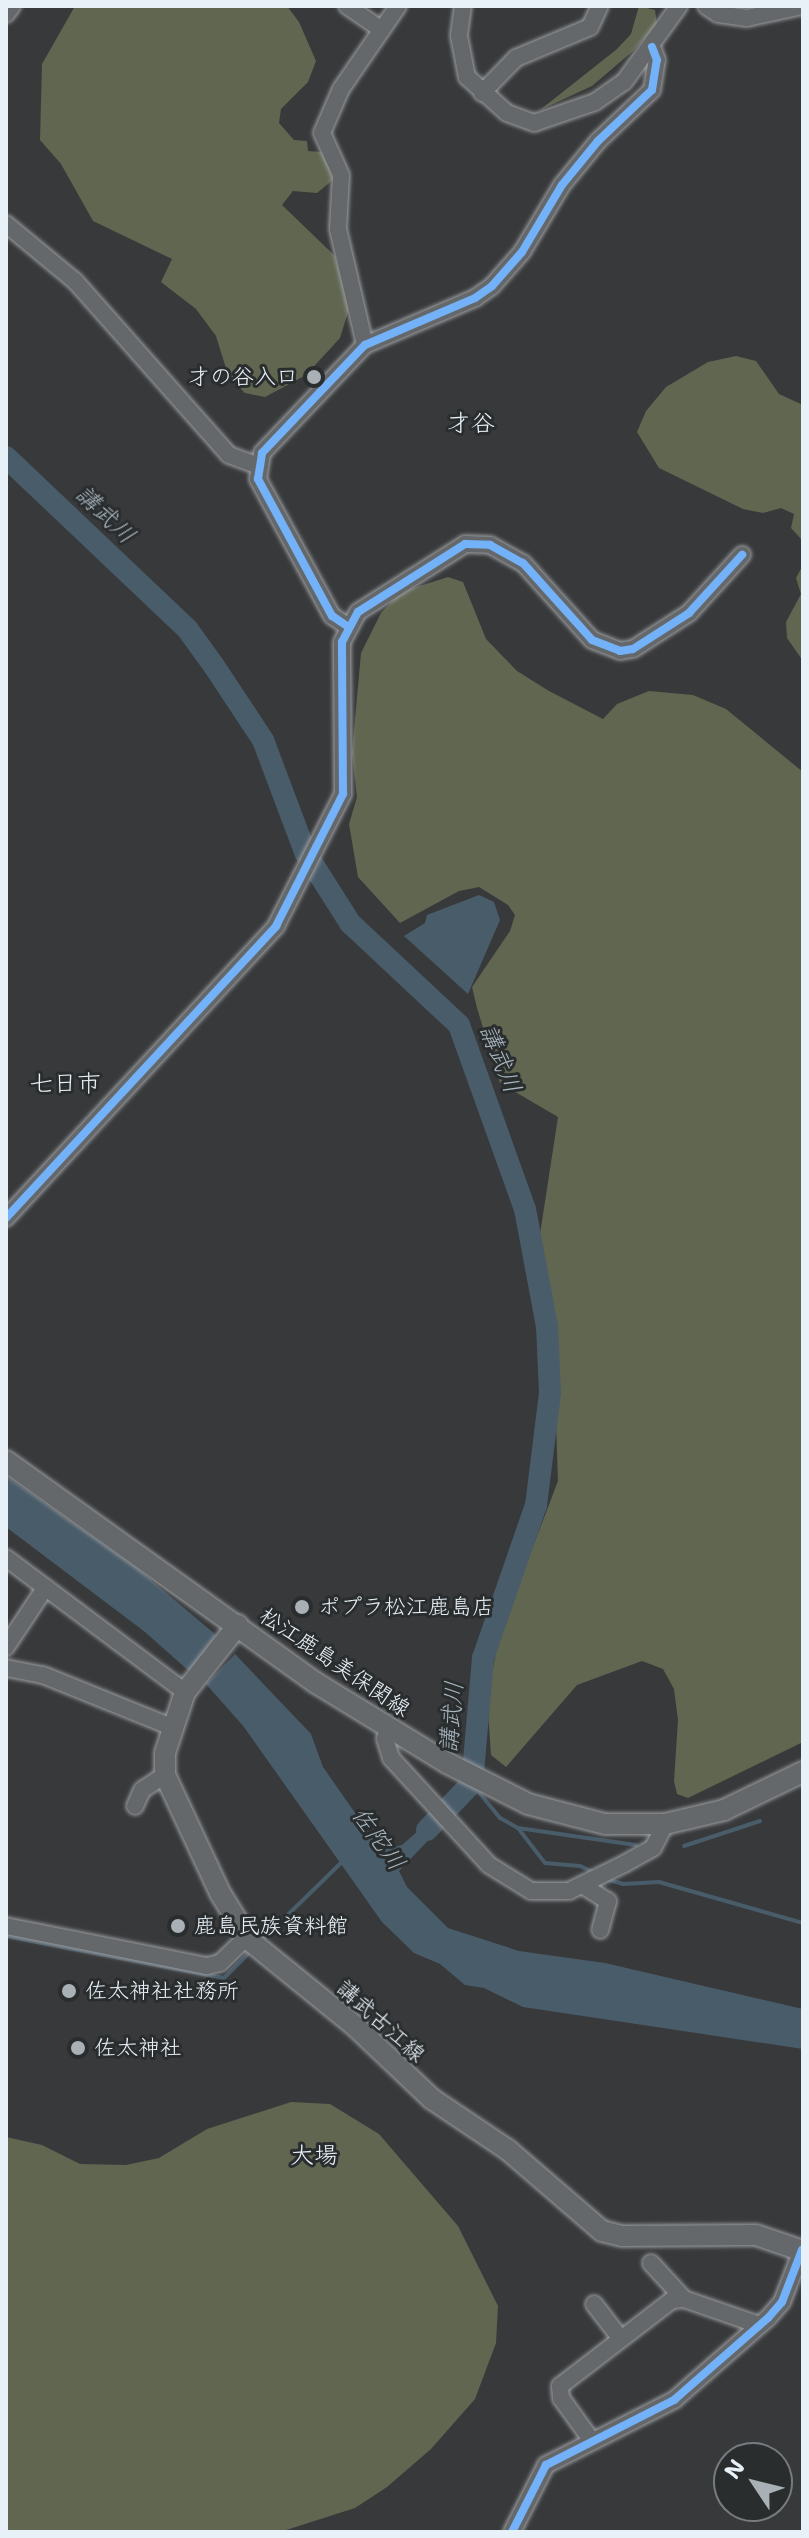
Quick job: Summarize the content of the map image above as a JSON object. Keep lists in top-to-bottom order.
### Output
{
  "streets": {
    "main road": ["松江鹿島美保関線", "講武古江線"]
  },
  "districts": ["才谷", "七日市", "大場"],
  "water": ["講武川", "佐陀川"],
  "places": [
    "才の谷入口",
    "ポプラ松江鹿島店",
    "鹿島民族資料館",
    "佐太神社社務所",
    "佐太神社"
  ],
  "north": "top left"
}
